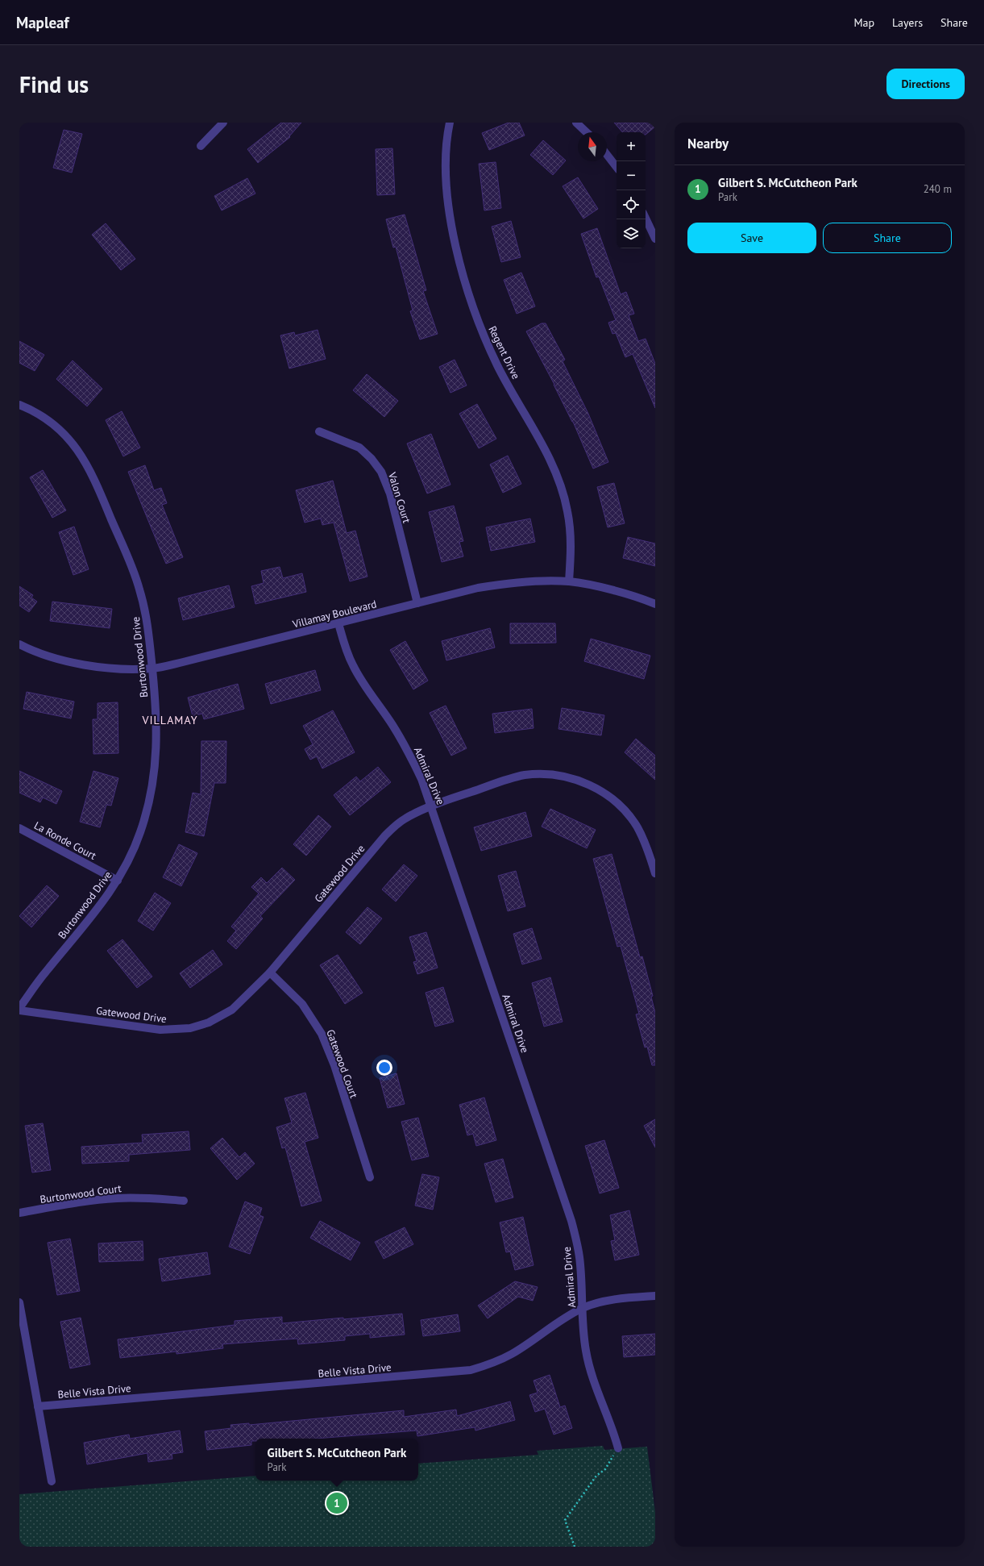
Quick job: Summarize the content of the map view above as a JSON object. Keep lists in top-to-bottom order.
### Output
{
  "streets": {
    "street": [
      "Regent Drive",
      "Valon Court",
      "Villamay Boulevard",
      "Burtonwood Drive",
      "Admiral Drive",
      "La Ronde Court",
      "Gatewood Drive",
      "Gatewood Court",
      "Burtonwood Court",
      "Belle Vista Drive"
    ]
  },
  "crossings": [
    ["Regent Drive", "Villamay Boulevard"],
    ["Valon Court", "Villamay Boulevard"],
    ["Villamay Boulevard", "Burtonwood Drive"],
    ["Villamay Boulevard", "Admiral Drive"],
    ["Burtonwood Drive", "La Ronde Court"],
    ["Burtonwood Drive", "Gatewood Drive"],
    ["Admiral Drive", "Gatewood Drive"],
    ["Admiral Drive", "Belle Vista Drive"],
    ["Gatewood Drive", "Gatewood Court"]
  ],
  "districts": ["VILLAMAY"],
  "north": "top",
  "page": {
    "header": "Mapleaf",
    "nav": ["Map", "Layers", "Share"],
    "buttons": [
      "Directions",
      ["Save", "Share"]
    ],
    "title": "Find us",
    "heading": "Nearby",
    "map_buttons": ["+", "−"],
    "list": [
      {
        "mark": "1",
        "name": "Gilbert S. McCutcheon Park",
        "note": "Park",
        "value": "240 m"
      }
    ],
    "popup": ["Gilbert S. McCutcheon Park", "Park"],
    "pins": "1"
  }
}
